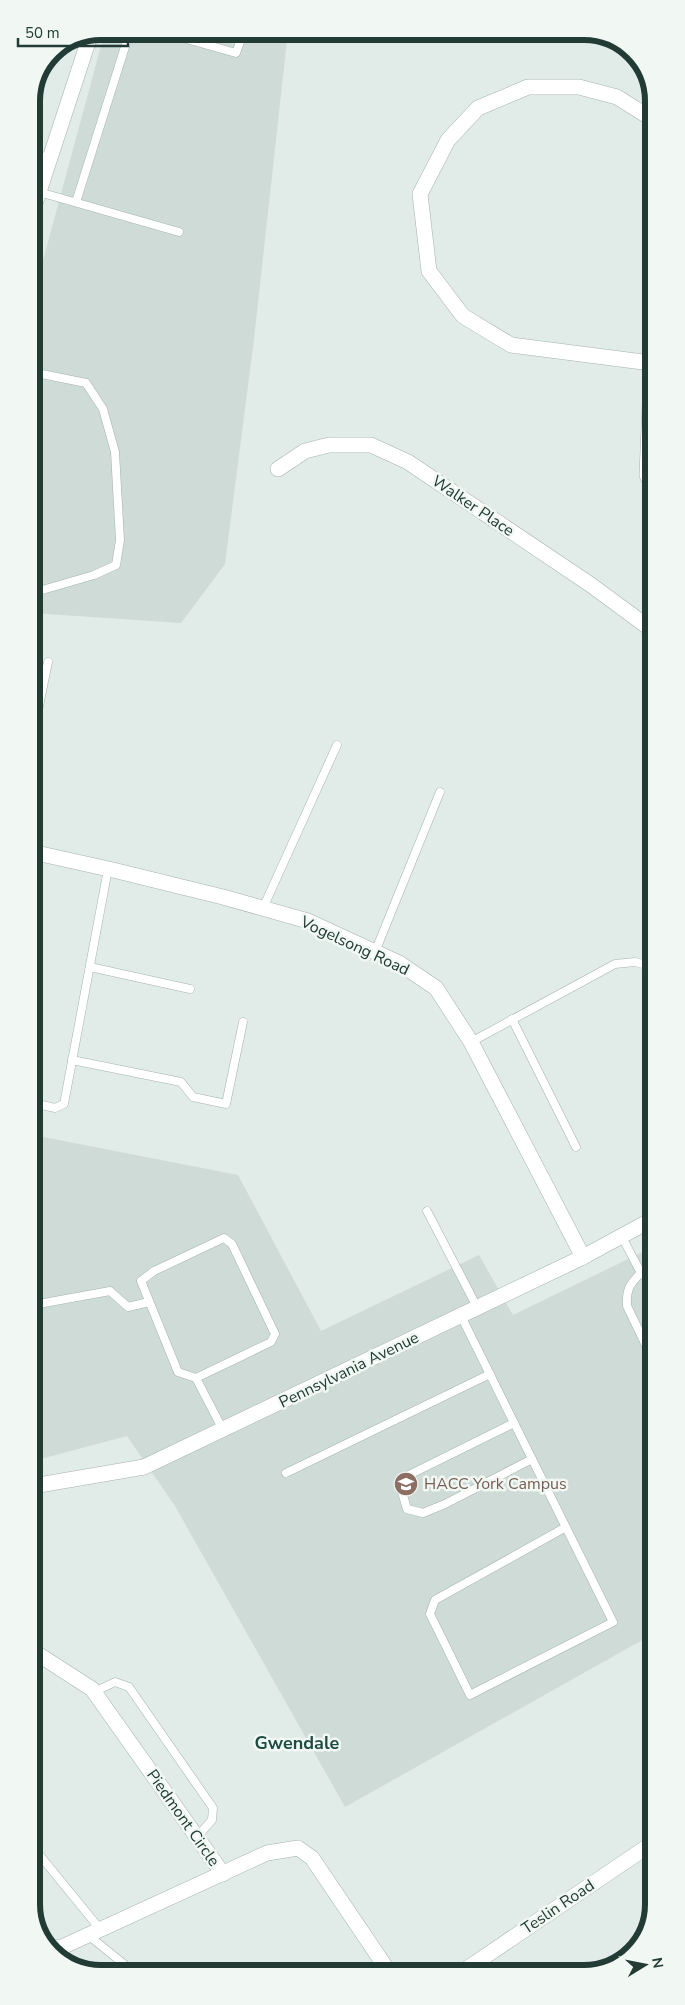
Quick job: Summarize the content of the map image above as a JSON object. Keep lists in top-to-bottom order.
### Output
{
  "streets": {
    "street": [
      "Walker Place",
      "Vogelsong Road",
      "Pennsylvania Avenue",
      "Piedmont Circle",
      "Teslin Road"
    ]
  },
  "crossings": [
    ["Vogelsong Road", "Pennsylvania Avenue"]
  ],
  "districts": ["Gwendale"],
  "places": {
    "school or university": ["HACC York Campus"]
  },
  "scale_bar": "50 m",
  "north": "right"
}
